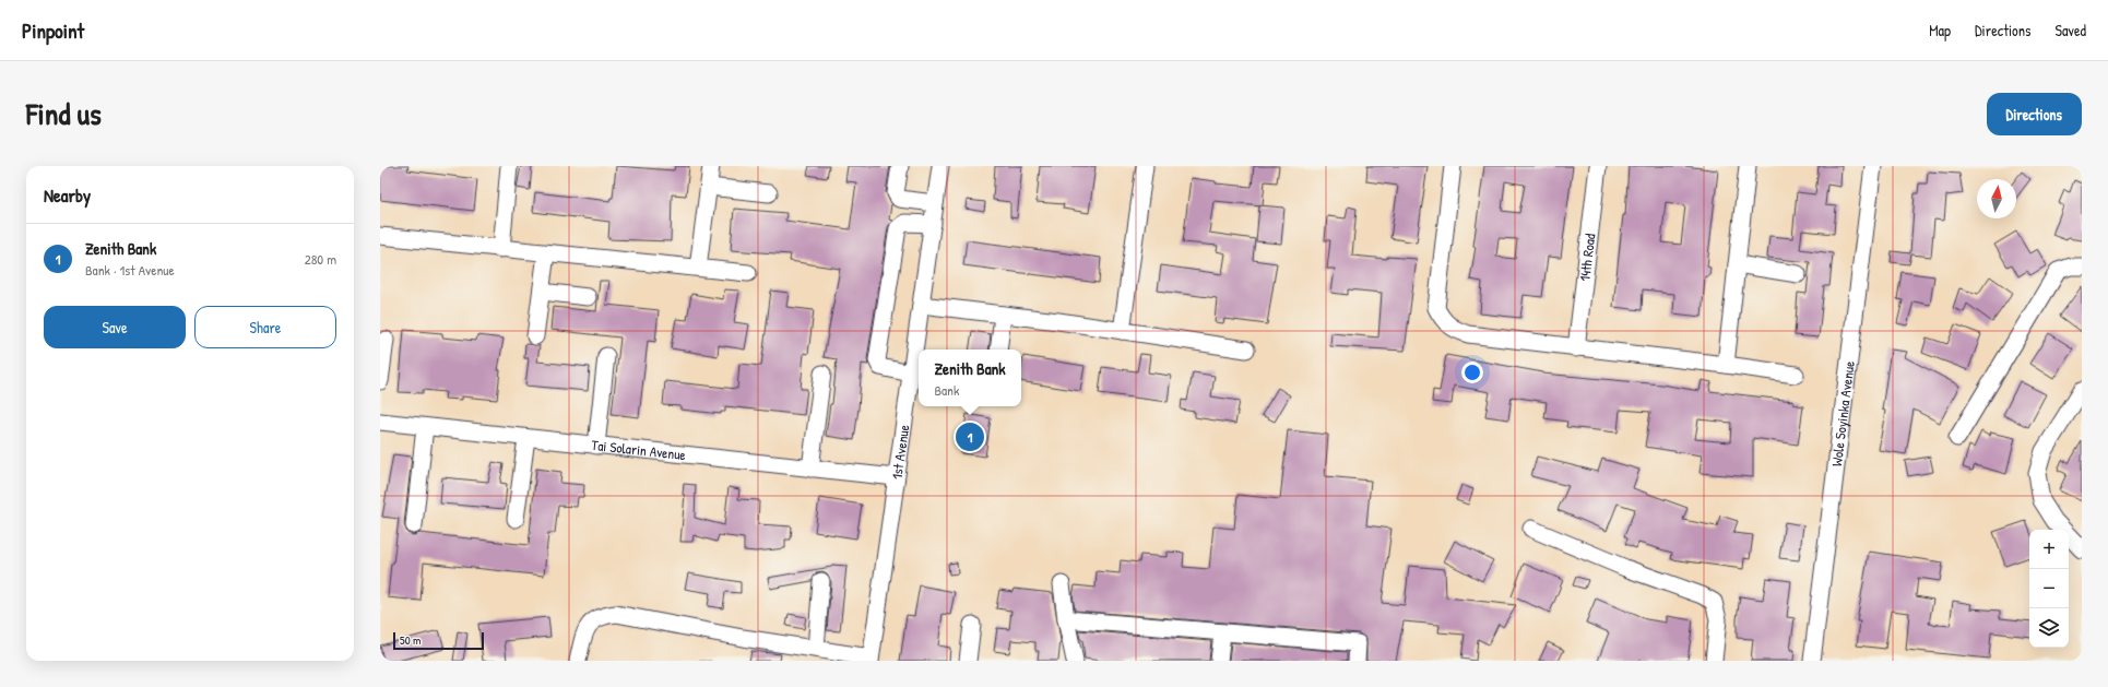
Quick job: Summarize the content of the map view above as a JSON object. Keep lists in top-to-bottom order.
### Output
{
  "streets": {
    "street": [
      "14th Road",
      "Wole Soyinka Avenue",
      "Tai Solarin Avenue",
      "1st Avenue"
    ]
  },
  "crossings": [
    ["Tai Solarin Avenue", "1st Avenue"]
  ],
  "scale_bar": "50 m",
  "north": "top",
  "page": {
    "header": "Pinpoint",
    "nav": ["Map", "Directions", "Saved"],
    "title": "Find us",
    "buttons": [
      "Directions",
      ["Save", "Share"]
    ],
    "heading": "Nearby",
    "list": [
      {
        "mark": "1",
        "name": "Zenith Bank",
        "note": "Bank · 1st Avenue",
        "value": "280 m"
      }
    ],
    "popup": ["Zenith Bank", "Bank"],
    "pins": "1",
    "map_buttons": ["+", "−"],
    "scale": "50 m"
  }
}
